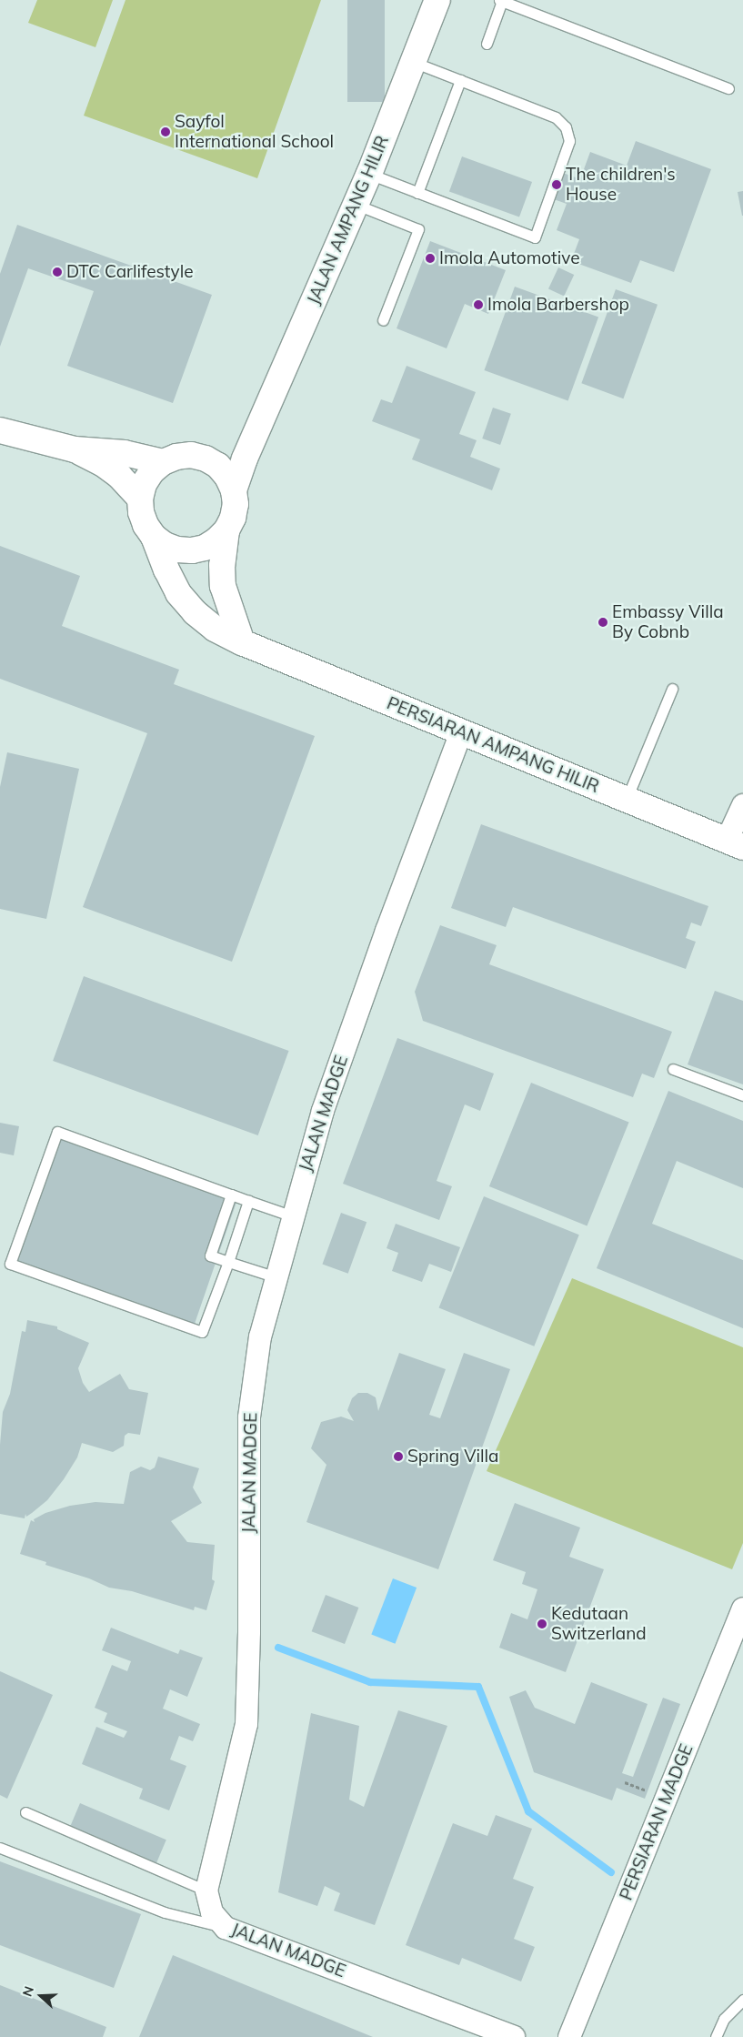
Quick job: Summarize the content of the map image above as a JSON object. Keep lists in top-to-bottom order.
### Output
{
  "streets": {
    "street": [
      "JALAN AMPANG HILIR",
      "PERSIARAN AMPANG HILIR",
      "JALAN MADGE",
      "PERSIARAN MADGE"
    ]
  },
  "crossings": [
    ["JALAN AMPANG HILIR", "PERSIARAN AMPANG HILIR"],
    ["PERSIARAN AMPANG HILIR", "JALAN MADGE"]
  ],
  "places": [
    "Sayfol International School",
    "The children's House",
    "Imola Automotive",
    "DTC Carlifestyle",
    "Imola Barbershop",
    "Embassy Villa By Cobnb",
    "Spring Villa",
    "Kedutaan Switzerland"
  ],
  "north": "left"
}
